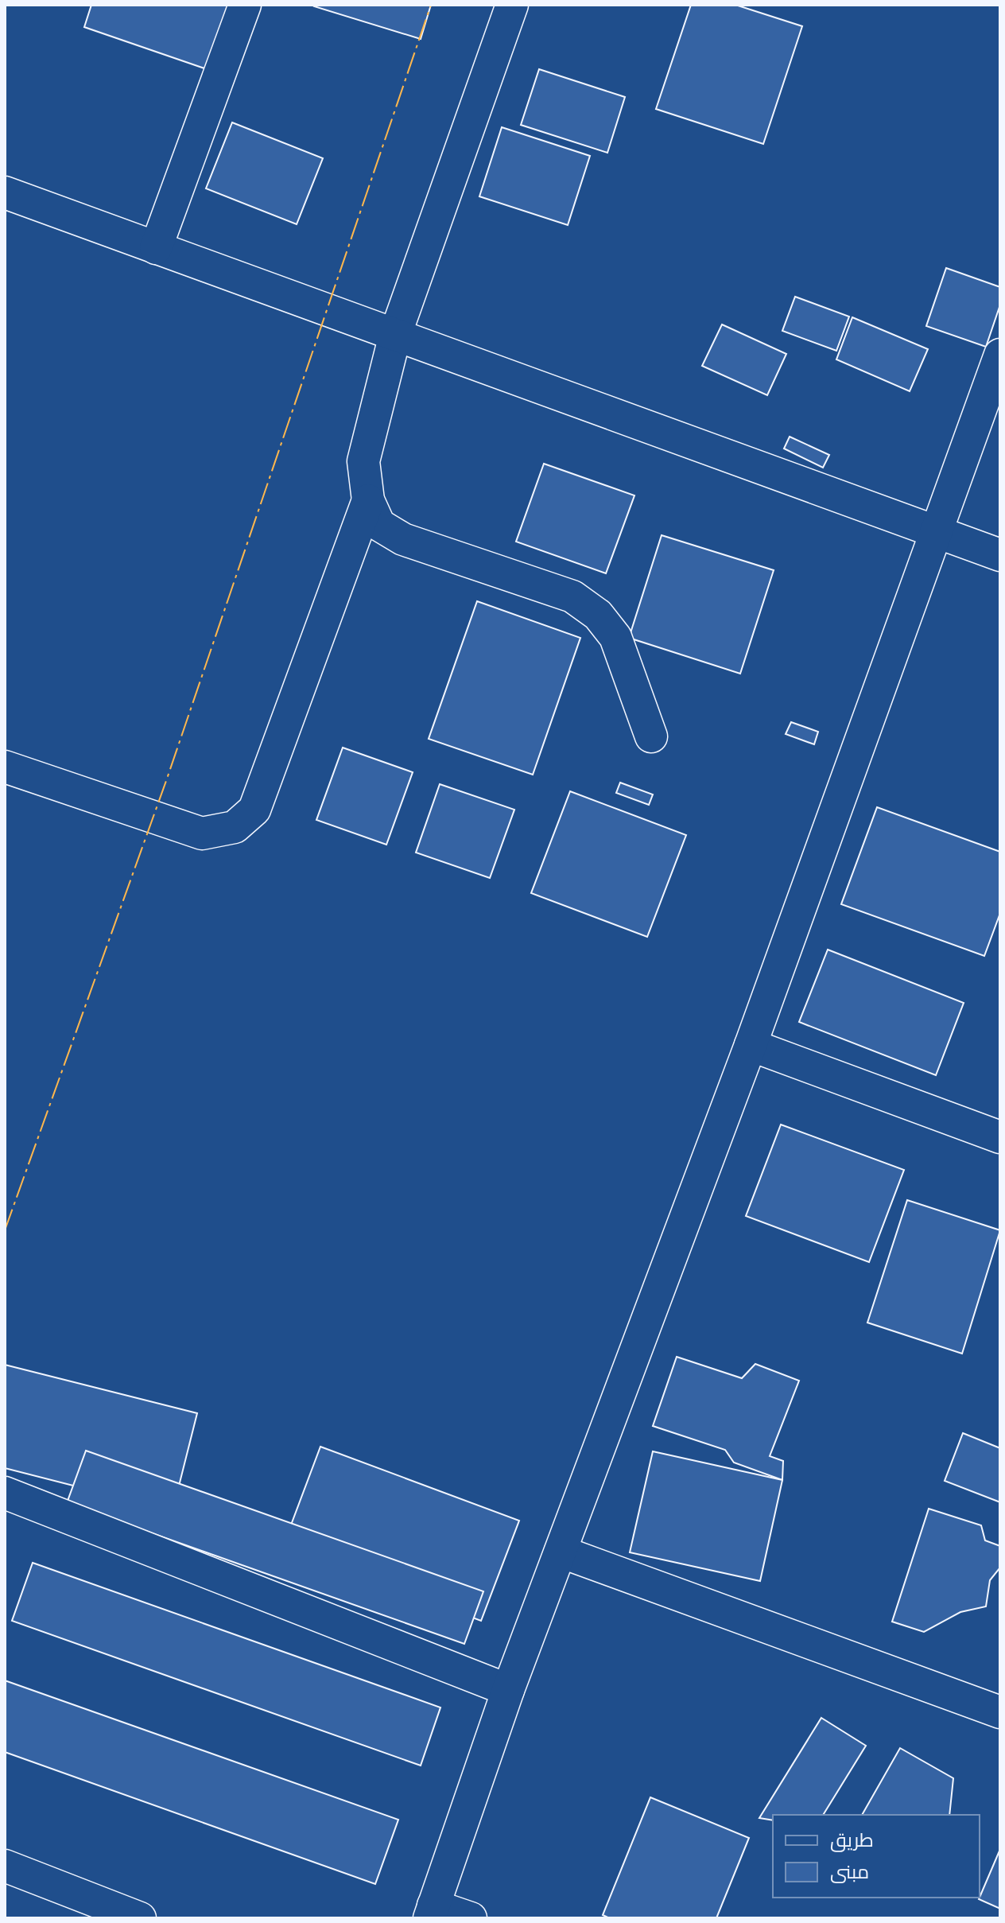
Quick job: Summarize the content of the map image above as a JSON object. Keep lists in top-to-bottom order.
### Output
{
  "legend": ["طريق", "مبنى"]
}
